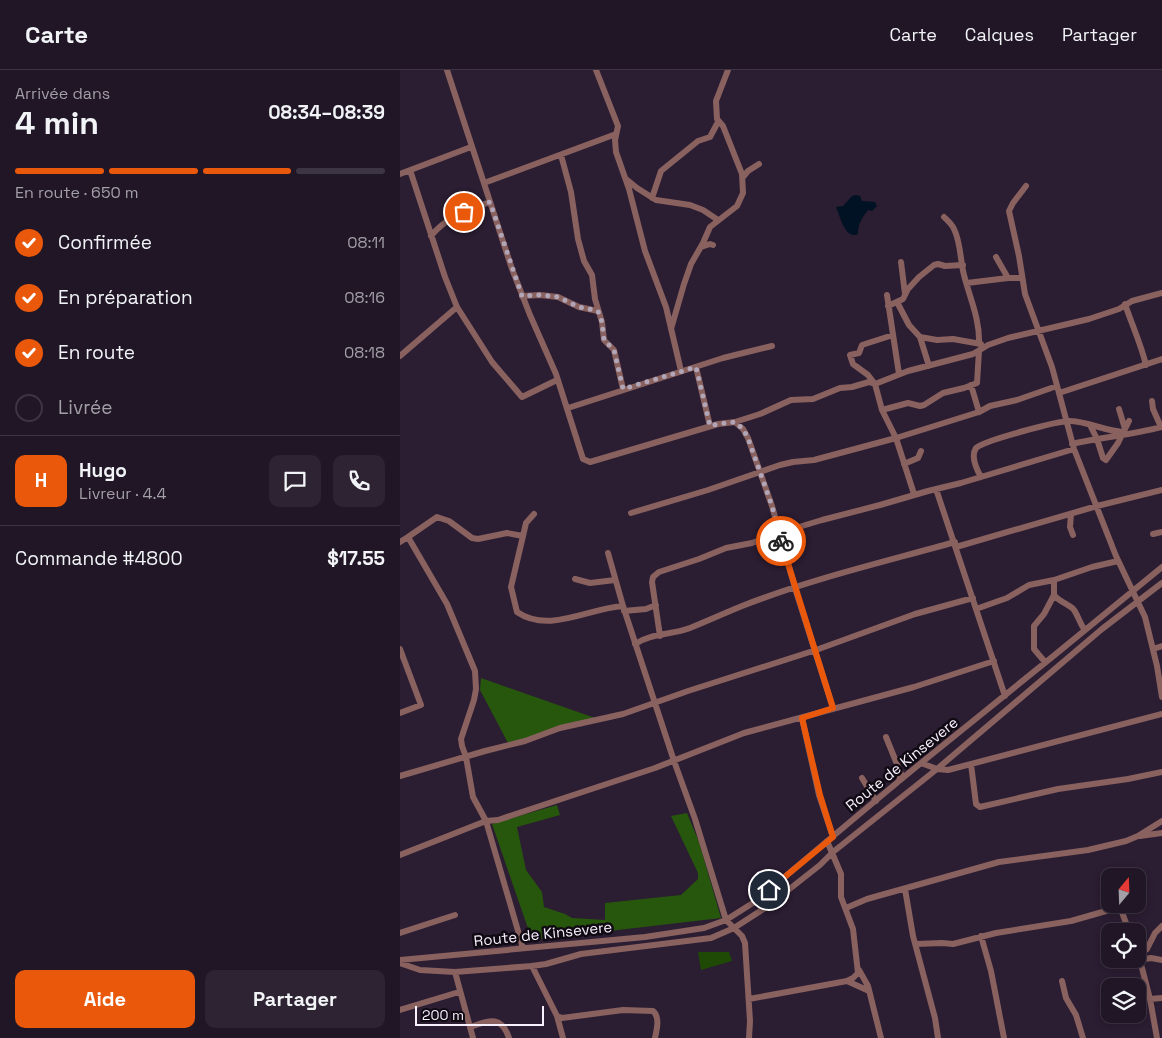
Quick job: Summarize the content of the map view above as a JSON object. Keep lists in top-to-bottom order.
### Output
{
  "streets": {
    "street": ["Route de Kinsevere"]
  },
  "scale_bar": "200 m",
  "north": "top",
  "page": {
    "header": "Carte",
    "nav": ["Carte", "Calques", "Partager"],
    "heading": ["4 min", "Arrivée dans", "08:34–08:39"],
    "panel": [
      "Hugo",
      "Livreur · 4.4",
      "Commande #4800",
      "$17.55"
    ],
    "bar": "En route · 650 m",
    "list": [
      ["Confirmée", "08:11"],
      ["En préparation", "08:16"],
      ["En route", "08:18"],
      "Livrée"
    ],
    "round": "H",
    "buttons": ["Aide", "Partager"],
    "scale": "200 m"
  }
}
